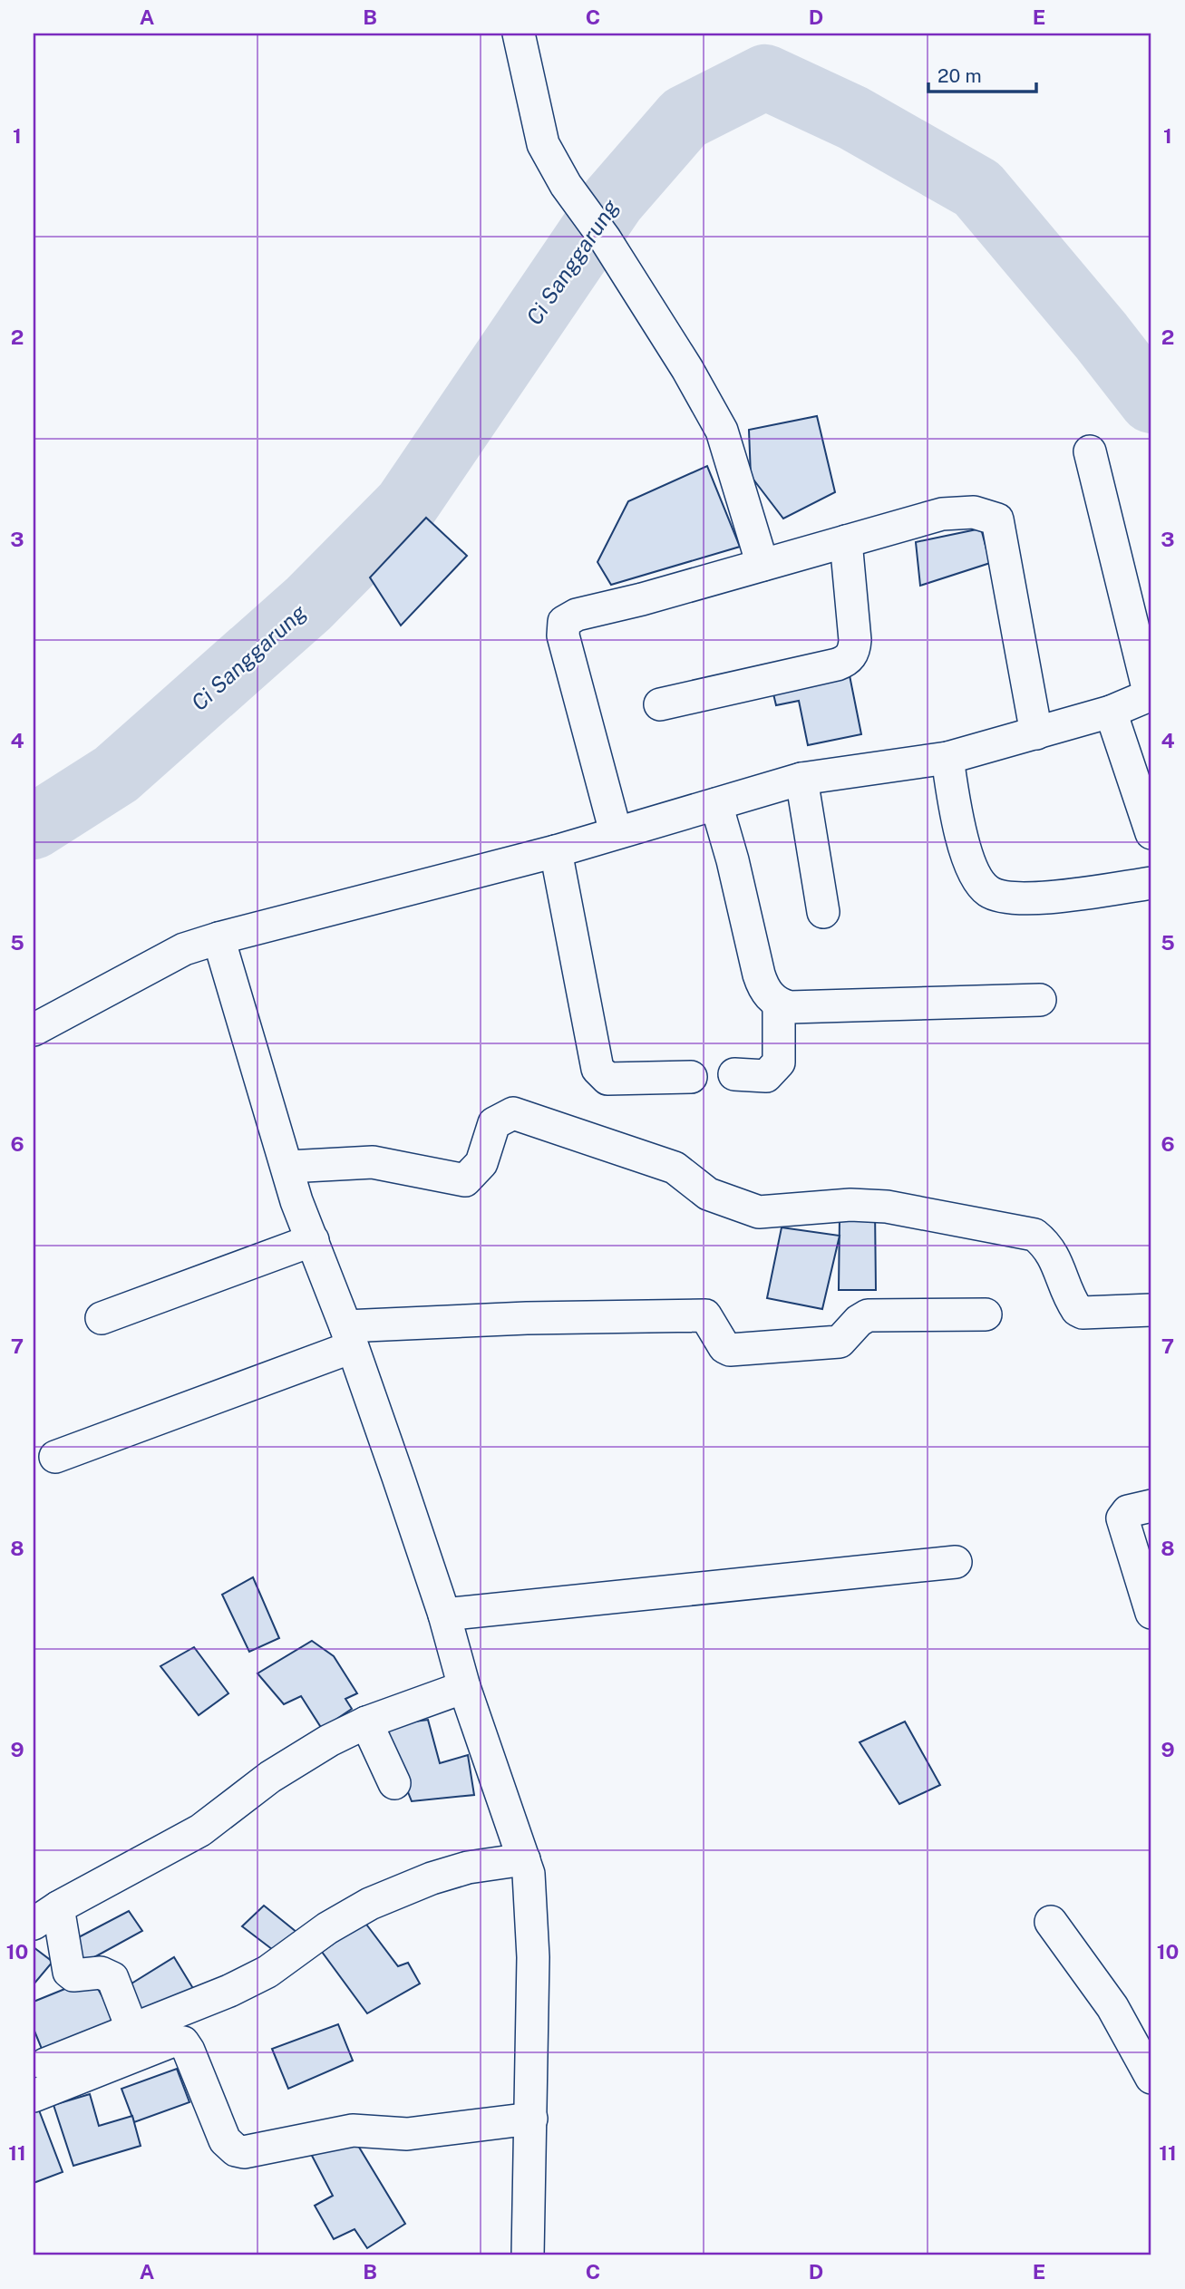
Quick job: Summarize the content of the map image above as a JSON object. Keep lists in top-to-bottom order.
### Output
{
  "water": ["Ci Sanggarung"],
  "scale_bar": "20 m",
  "grid": {
    "columns": [
      "A",
      "B",
      "C",
      "D",
      "E"
    ],
    "rows": [
      "1",
      "2",
      "3",
      "4",
      "5",
      "6",
      "7",
      "8",
      "9",
      "10",
      "11"
    ]
  }
}
